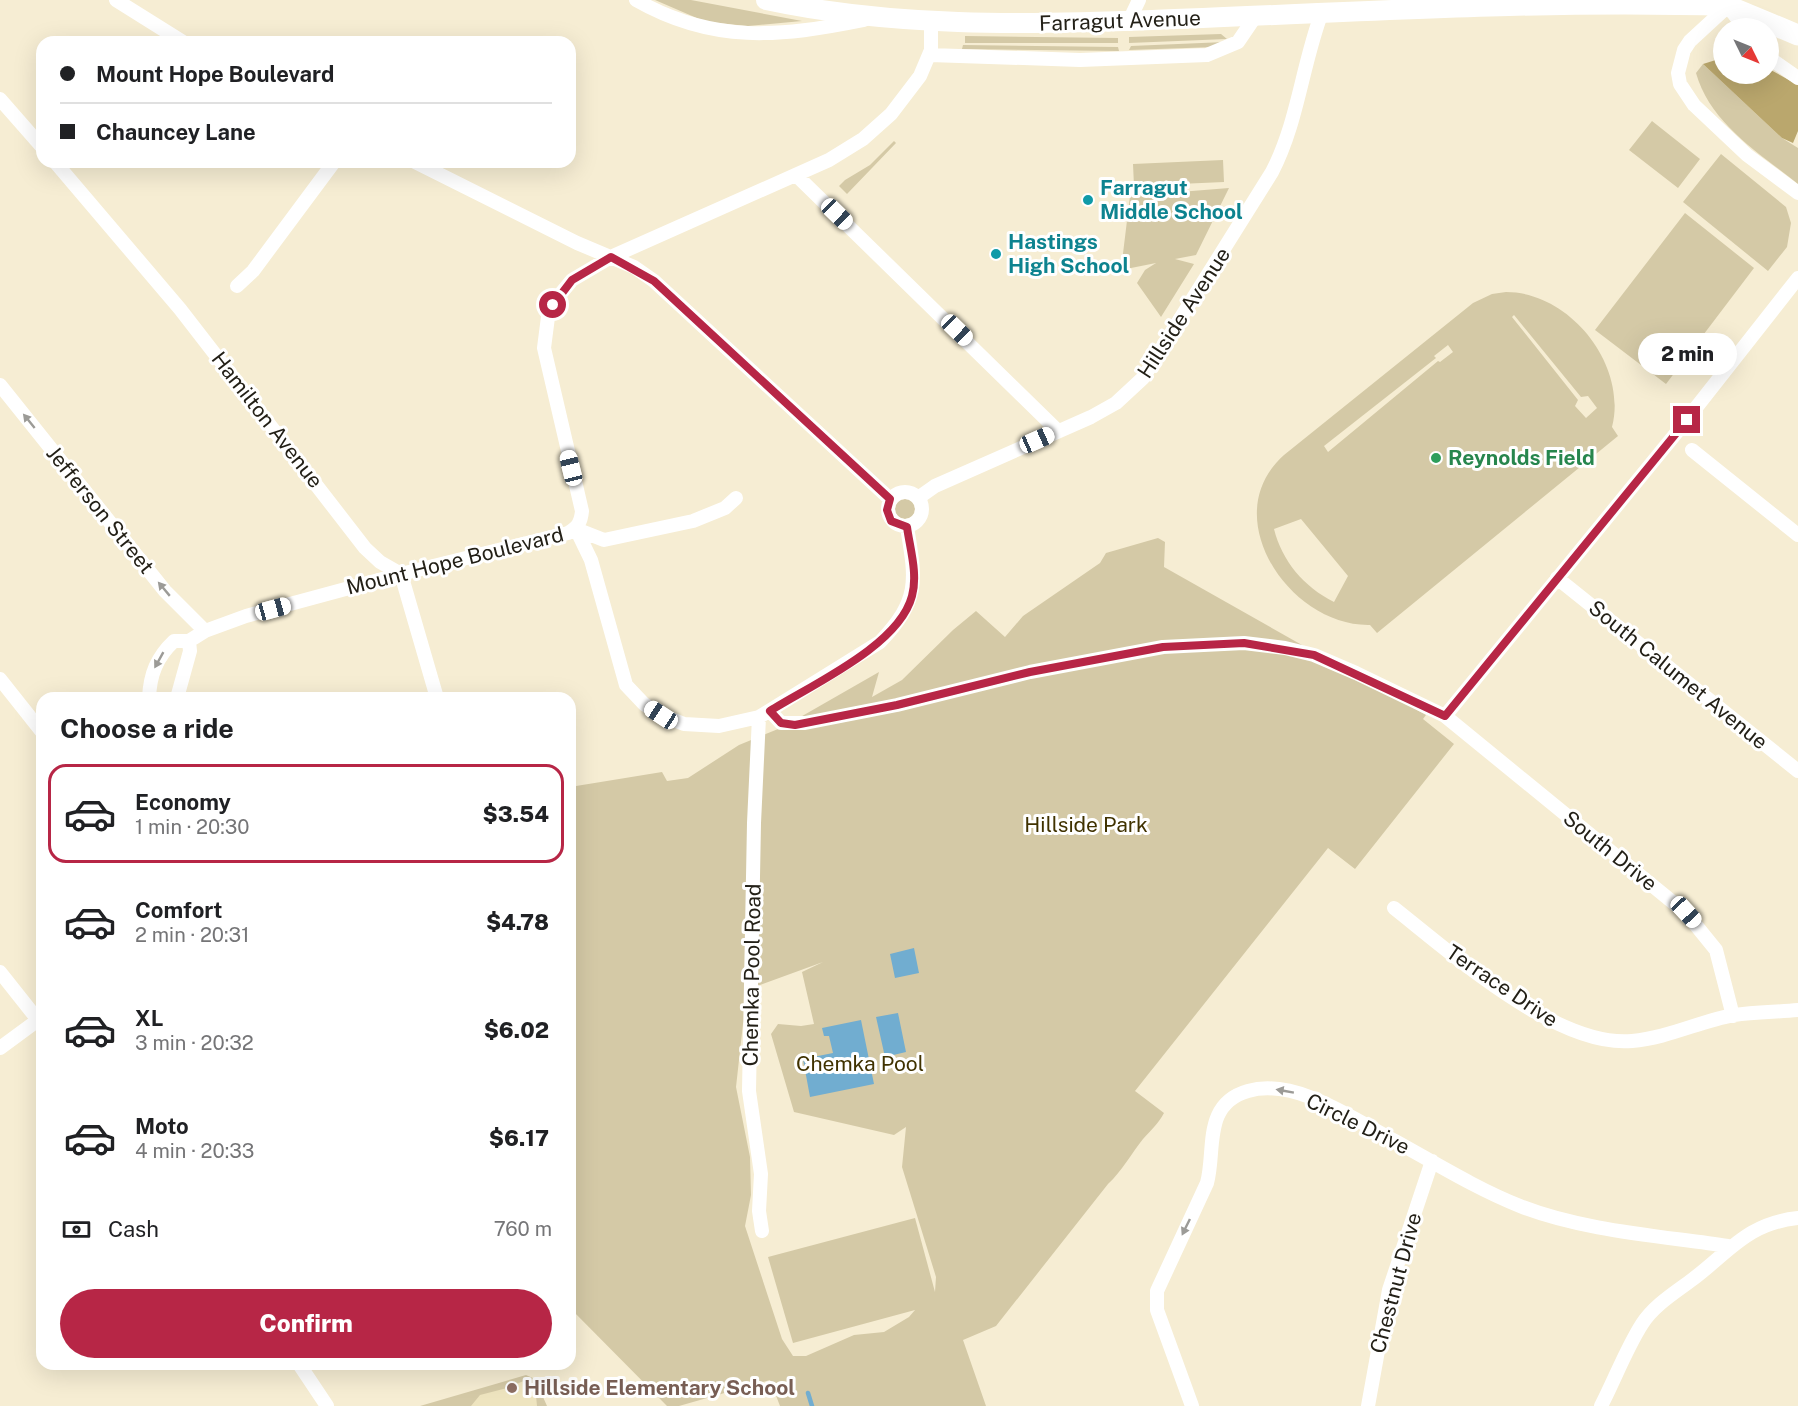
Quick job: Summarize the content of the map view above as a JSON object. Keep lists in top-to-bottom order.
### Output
{
  "streets": {
    "main road": ["Farragut Avenue"],
    "street": [
      "Hillside Avenue",
      "Hamilton Avenue",
      "Jefferson Street",
      "Mount Hope Boulevard",
      "South Calumet Avenue",
      "South Drive",
      "Chemka Pool Road",
      "Terrace Drive",
      "Circle Drive",
      "Chestnut Drive"
    ]
  },
  "crossings": [
    ["Farragut Avenue", "Hillside Avenue"],
    ["Farragut Avenue", "Mount Hope Boulevard"],
    ["Hamilton Avenue", "Mount Hope Boulevard"],
    ["Jefferson Street", "Mount Hope Boulevard"],
    ["South Drive", "Chemka Pool Road"],
    ["South Drive", "Terrace Drive"],
    ["Circle Drive", "Chestnut Drive"]
  ],
  "one_way": ["Jefferson Street"],
  "parks": ["Hillside Park", "Chemka Pool"],
  "places": [
    "Farragut Middle School",
    "Hastings High School",
    "Reynolds Field",
    "Hillside Elementary School"
  ],
  "north": "bottom right",
  "page": {
    "banner": ["Mount Hope Boulevard", "Chauncey Lane"],
    "bubble": "2 min",
    "heading": "Choose a ride",
    "list": [
      {
        "name": "Economy",
        "note": "1 min · 20:30",
        "value": "$3.54"
      },
      {
        "name": "Comfort",
        "note": "2 min · 20:31",
        "value": "$4.78"
      },
      {
        "name": "XL",
        "note": "3 min · 20:32",
        "value": "$6.02"
      },
      {
        "name": "Moto",
        "note": "4 min · 20:33",
        "value": "$6.17"
      }
    ],
    "pay": ["Cash", "760 m"],
    "buttons": "Confirm"
  }
}
